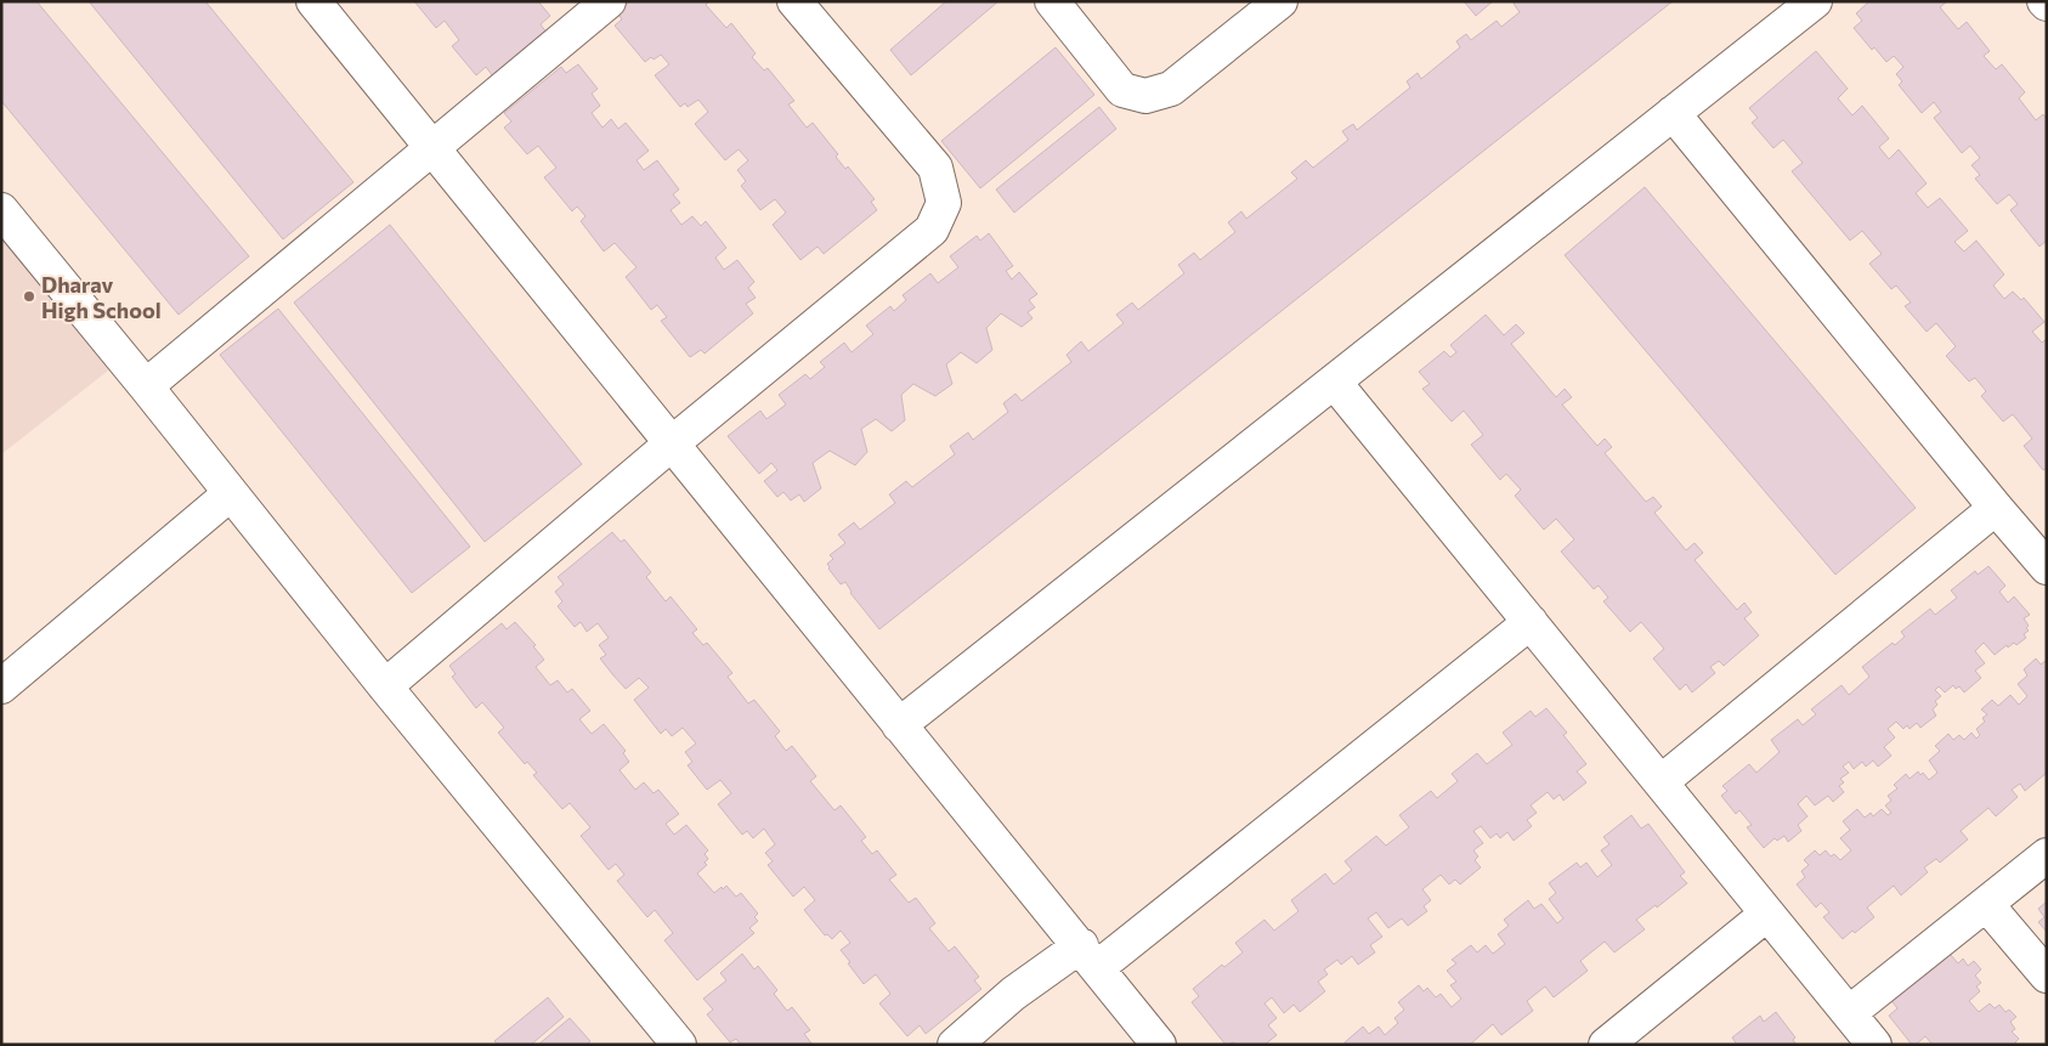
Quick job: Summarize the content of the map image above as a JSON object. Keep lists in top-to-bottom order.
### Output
{
  "places": ["Dharav High School"]
}
